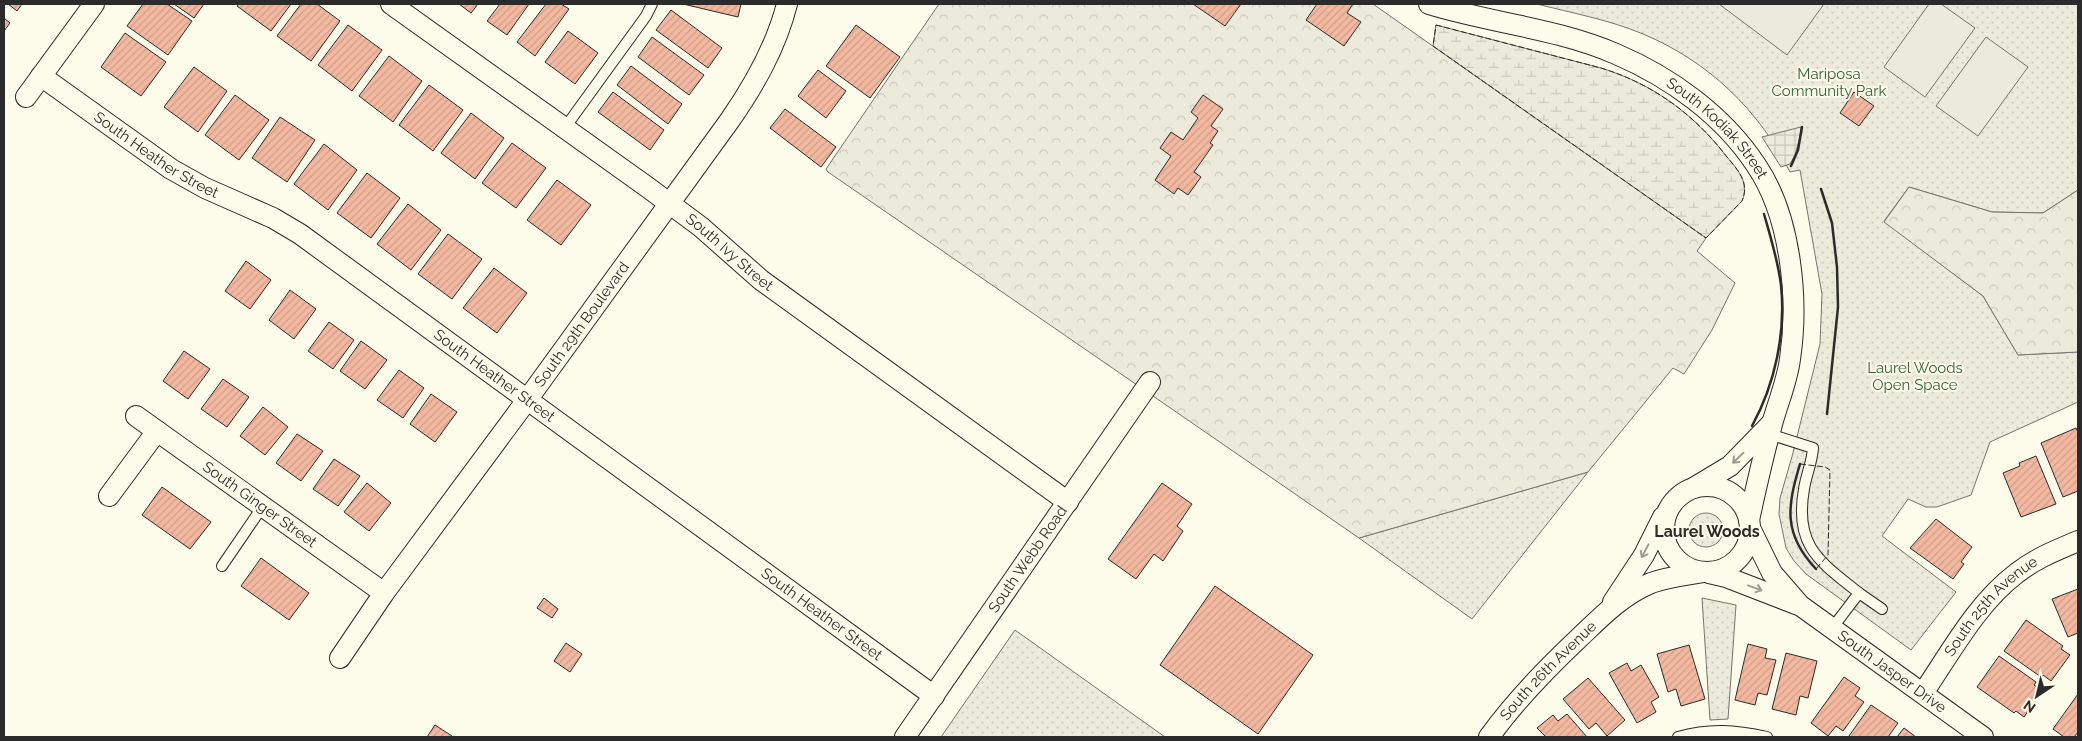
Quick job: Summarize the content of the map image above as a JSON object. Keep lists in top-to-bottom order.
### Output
{
  "streets": {
    "street": [
      "South Kodiak Street",
      "South Heather Street",
      "South Ivy Street",
      "South 29th Boulevard",
      "South Ginger Street",
      "South Webb Road",
      "South 25th Avenue",
      "South Jasper Drive",
      "South 26th Avenue"
    ]
  },
  "crossings": [
    ["South Kodiak Street", "South Jasper Drive"],
    ["South Kodiak Street", "South 26th Avenue"],
    ["South Heather Street", "South 29th Boulevard"],
    ["South Heather Street", "South Webb Road"],
    ["South Ivy Street", "South 29th Boulevard"],
    ["South Ivy Street", "South Webb Road"],
    ["South 29th Boulevard", "South Ginger Street"],
    ["South 25th Avenue", "South Jasper Drive"],
    ["South Jasper Drive", "South 26th Avenue"]
  ],
  "districts": ["Laurel Woods"],
  "parks": ["Mariposa Community Park", "Laurel Woods Open Space"],
  "north": "bottom left"
}
